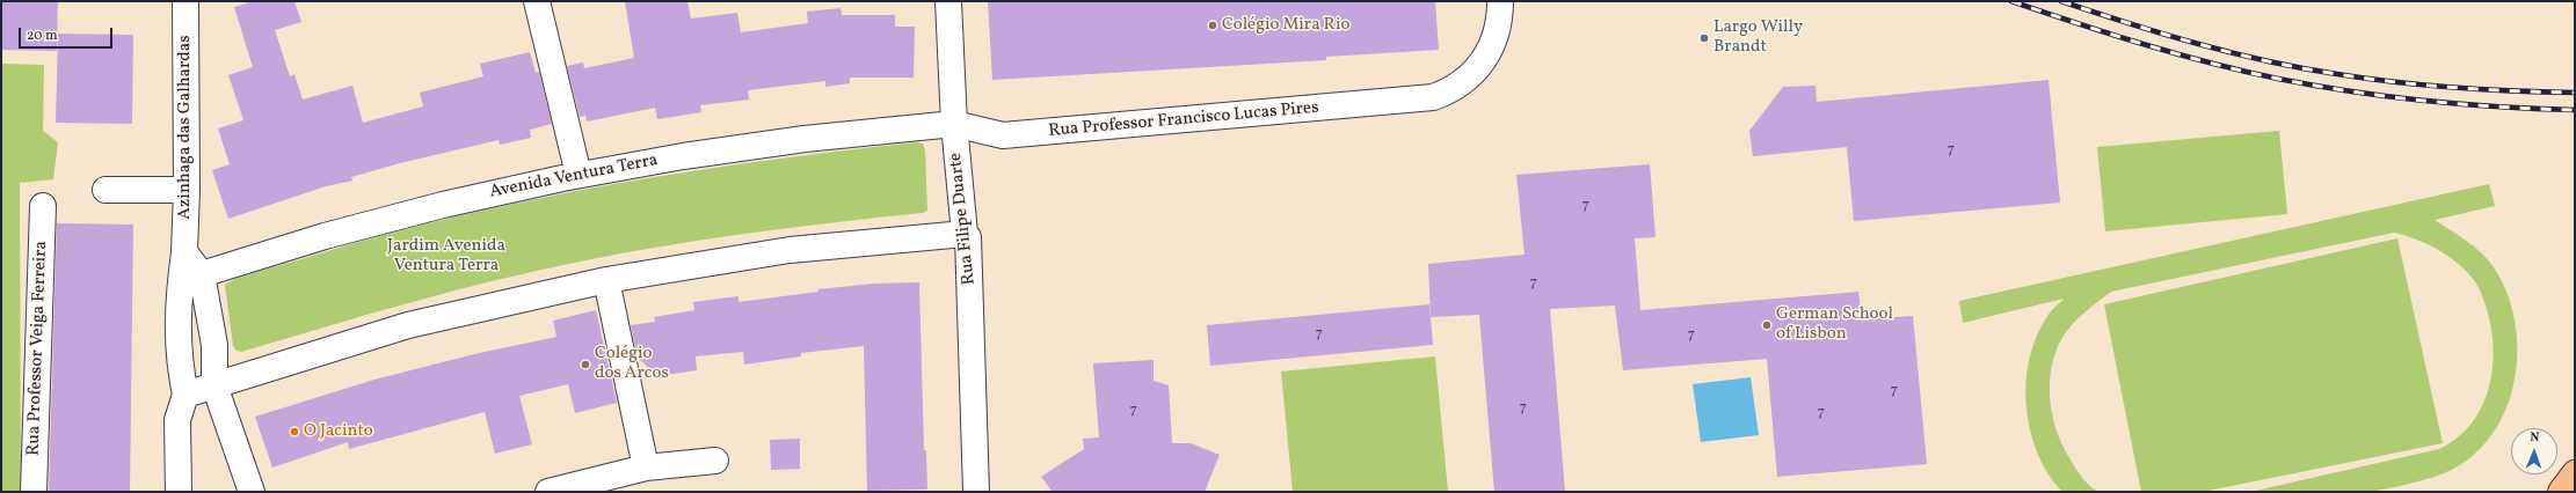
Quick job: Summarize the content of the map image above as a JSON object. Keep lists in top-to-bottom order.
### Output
{
  "streets": {
    "street": [
      "Rua Professor Francisco Lucas Pires",
      "Azinhaga das Galhardas",
      "Avenida Ventura Terra",
      "Rua Filipe Duarte",
      "Rua Professor Veiga Ferreira"
    ]
  },
  "crossings": [
    ["Rua Professor Francisco Lucas Pires", "Avenida Ventura Terra"],
    ["Rua Professor Francisco Lucas Pires", "Rua Filipe Duarte"],
    ["Avenida Ventura Terra", "Rua Filipe Duarte"]
  ],
  "parks": ["Jardim Avenida Ventura Terra"],
  "places": [
    "Colégio Mira Rio",
    "Largo Willy Brandt",
    "German School of Lisbon",
    "Colégio dos Arcos",
    "O Jacinto"
  ],
  "house_numbers": [
    "7",
    "7",
    "7",
    "7",
    "7",
    "7",
    "7",
    "7",
    "7"
  ],
  "scale_bar": "20 m",
  "north": "top"
}
